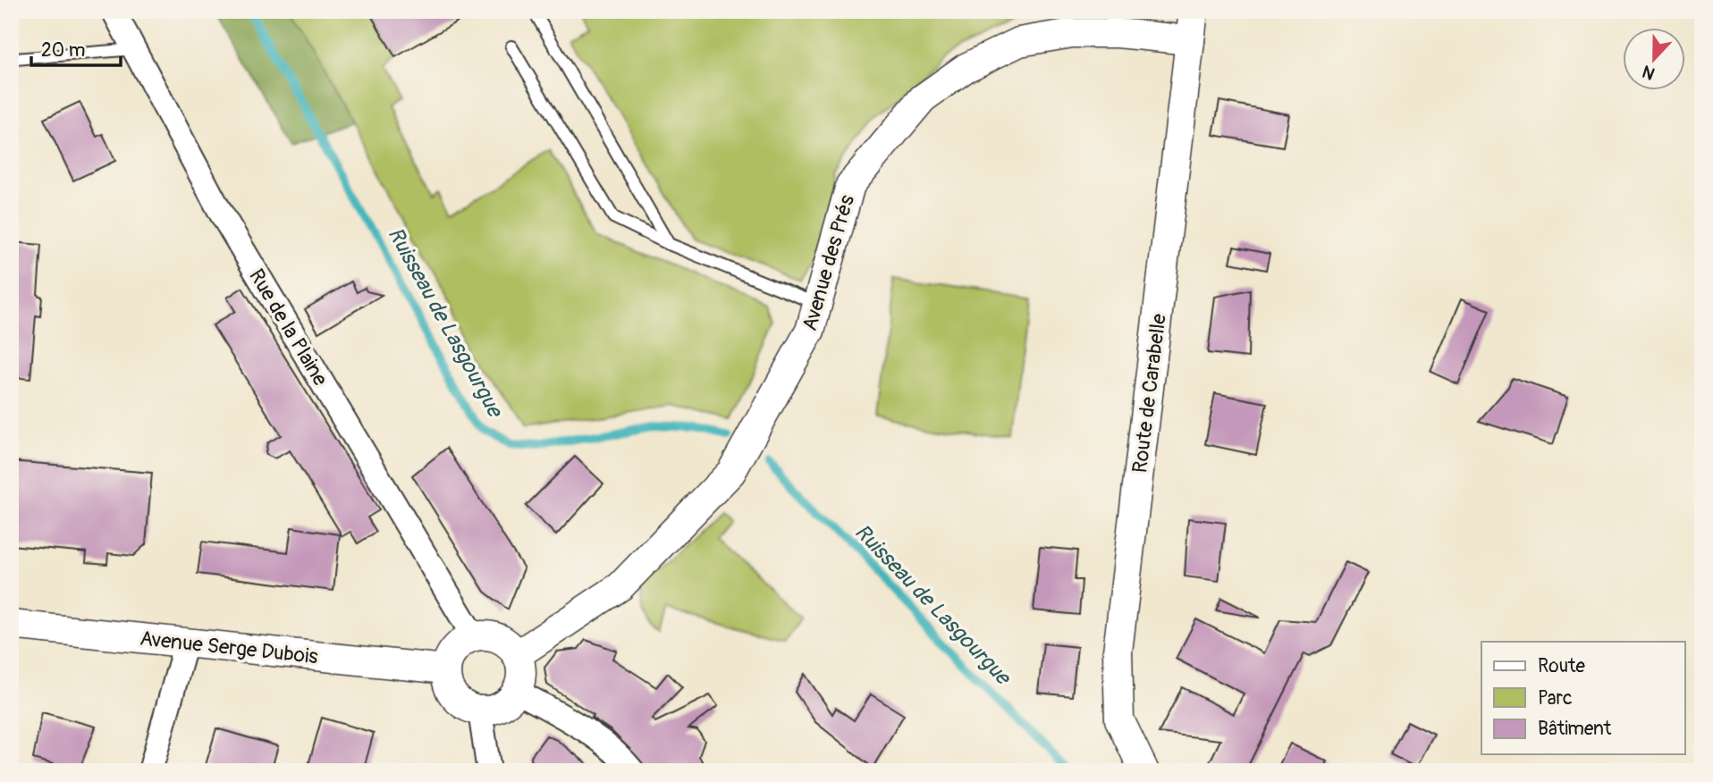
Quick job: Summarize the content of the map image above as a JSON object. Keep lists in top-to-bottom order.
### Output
{
  "streets": {
    "street": [
      "Avenue des Prés",
      "Rue de la Plaine",
      "Route de Carabelle",
      "Avenue Serge Dubois"
    ]
  },
  "crossings": [
    ["Avenue des Prés", "Rue de la Plaine"],
    ["Avenue des Prés", "Route de Carabelle"],
    ["Avenue des Prés", "Avenue Serge Dubois"],
    ["Rue de la Plaine", "Avenue Serge Dubois"]
  ],
  "water": ["Ruisseau de Lasgourgue"],
  "legend": ["Route", "Parc", "Bâtiment"],
  "scale_bar": "20 m",
  "north": "bottom"
}
